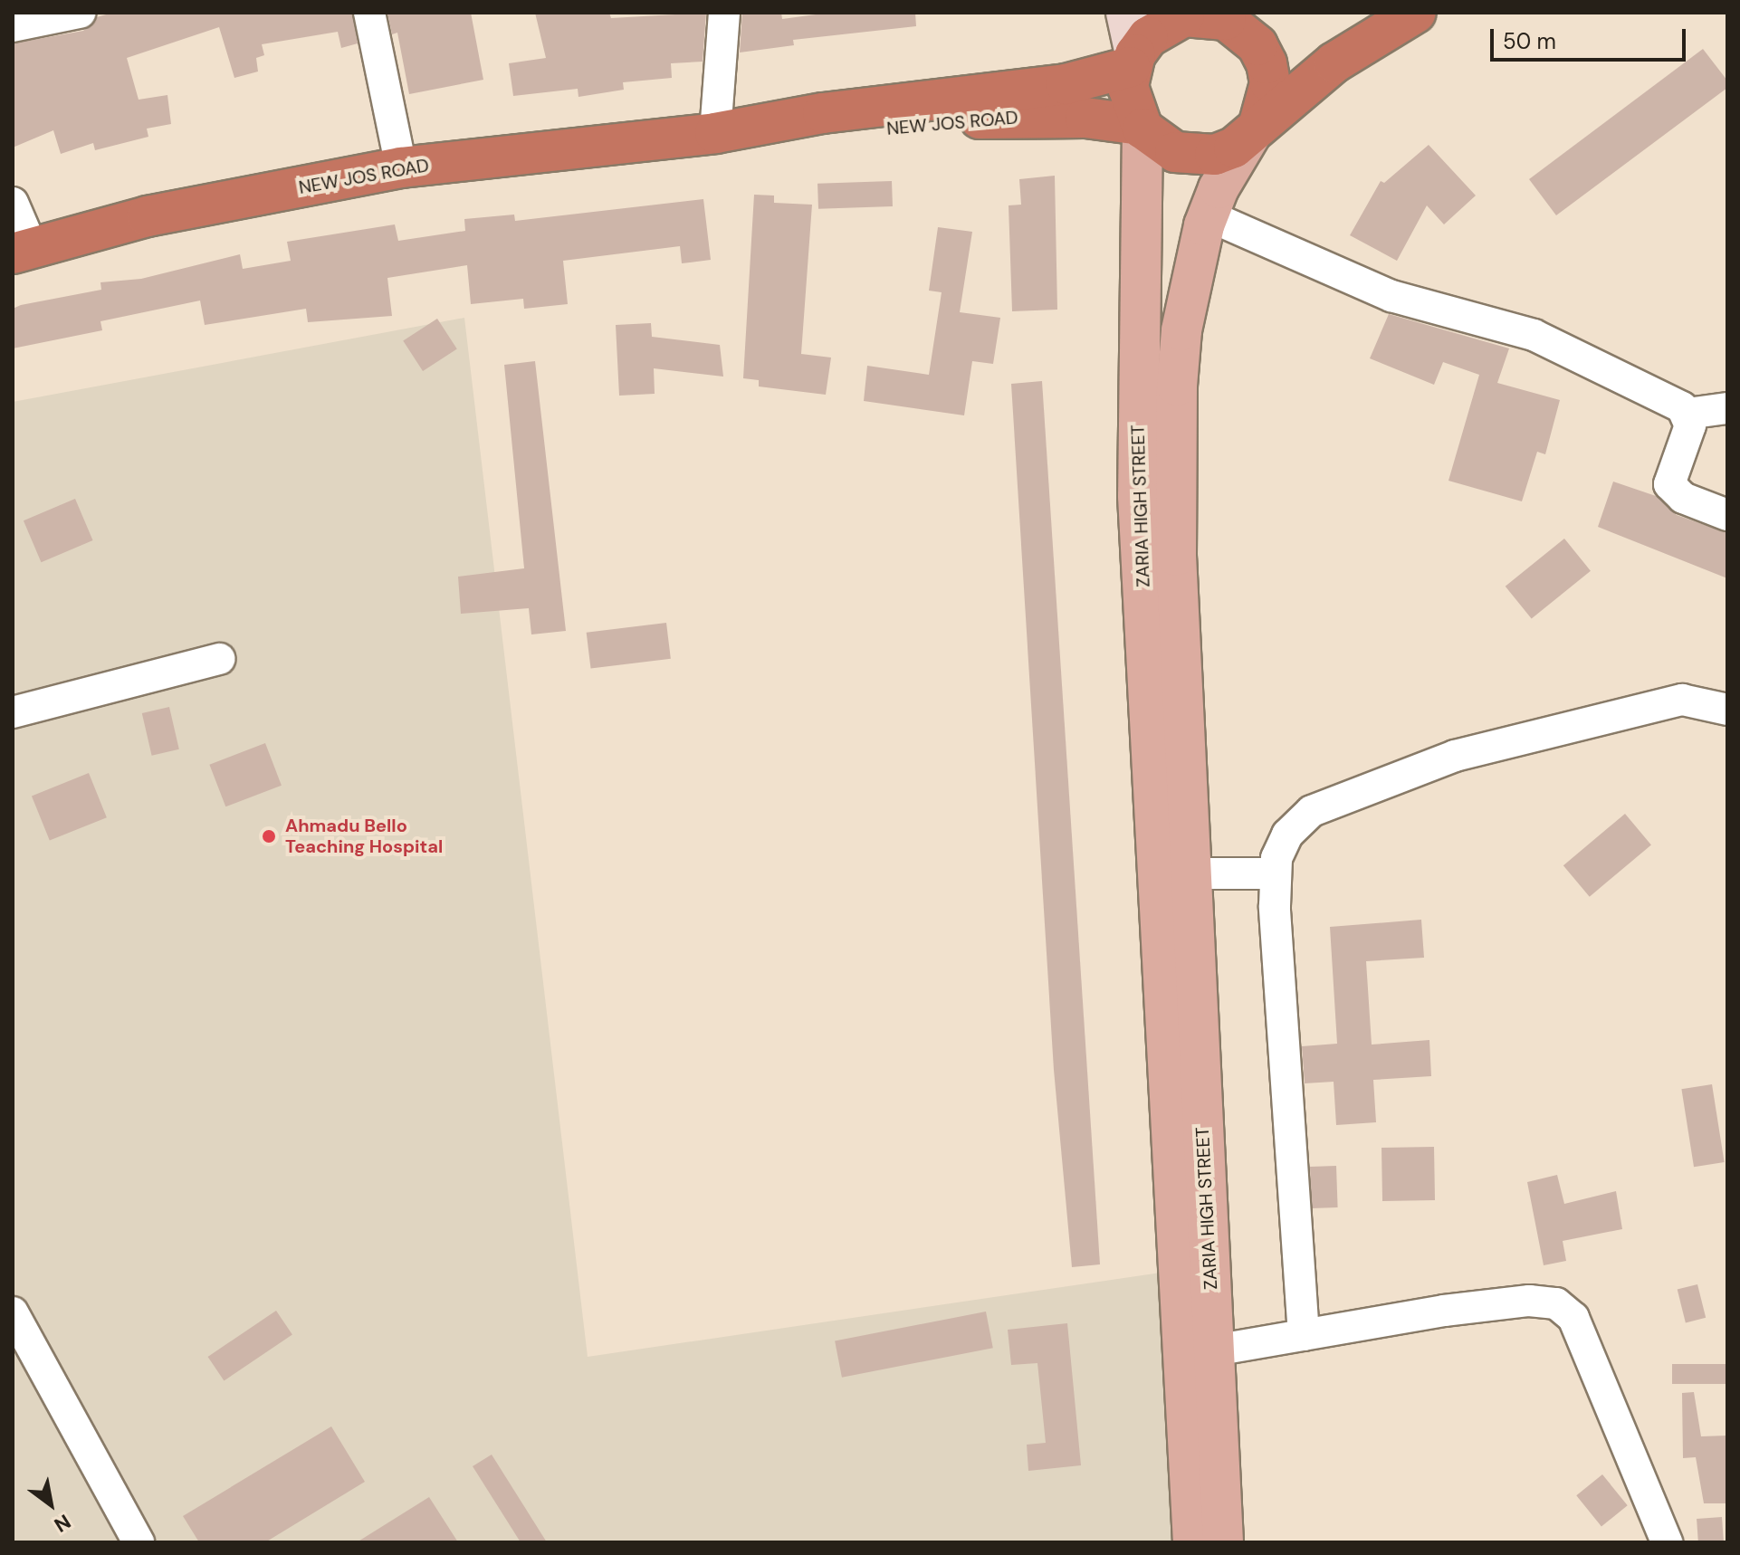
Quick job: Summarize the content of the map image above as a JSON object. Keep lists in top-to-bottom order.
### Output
{
  "streets": {
    "highway": ["NEW JOS ROAD"],
    "main road": ["ZARIA HIGH STREET"]
  },
  "crossings": [
    ["NEW JOS ROAD", "ZARIA HIGH STREET"]
  ],
  "places": ["Ahmadu Bello Teaching Hospital"],
  "scale_bar": "50 m",
  "north": "bottom right"
}
